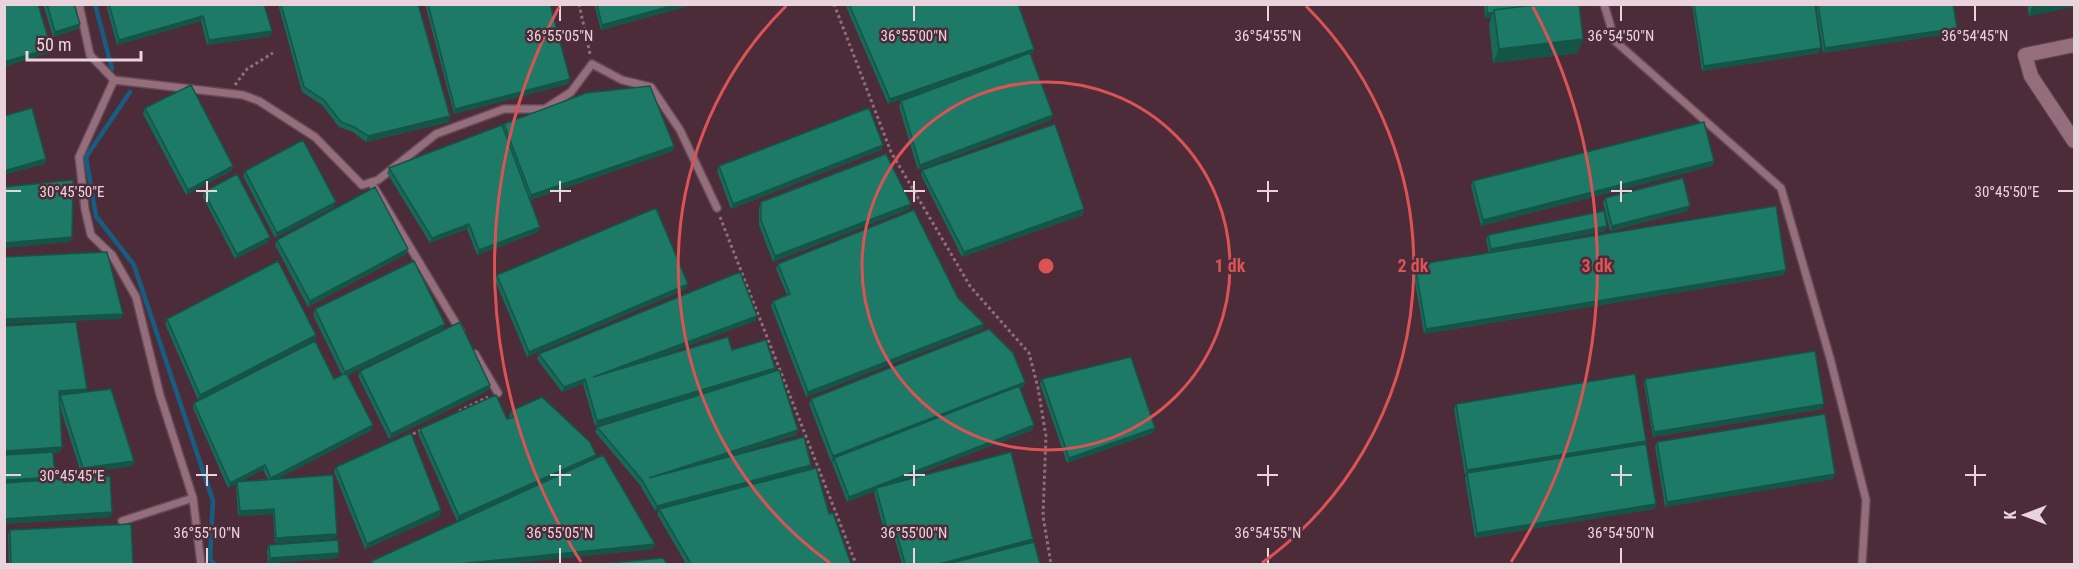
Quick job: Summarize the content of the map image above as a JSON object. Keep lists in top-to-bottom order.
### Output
{
  "scale_bar": "50 m",
  "north": "left",
  "coordinates": [
    "36°55'05\"N",
    "36°55'00\"N",
    "36°54'55\"N",
    "36°54'50\"N",
    "36°54'45\"N",
    "30°45'50\"E",
    "30°45'45\"E",
    "36°55'10\"N"
  ],
  "rings": ["1 dk", "2 dk", "3 dk"]
}
